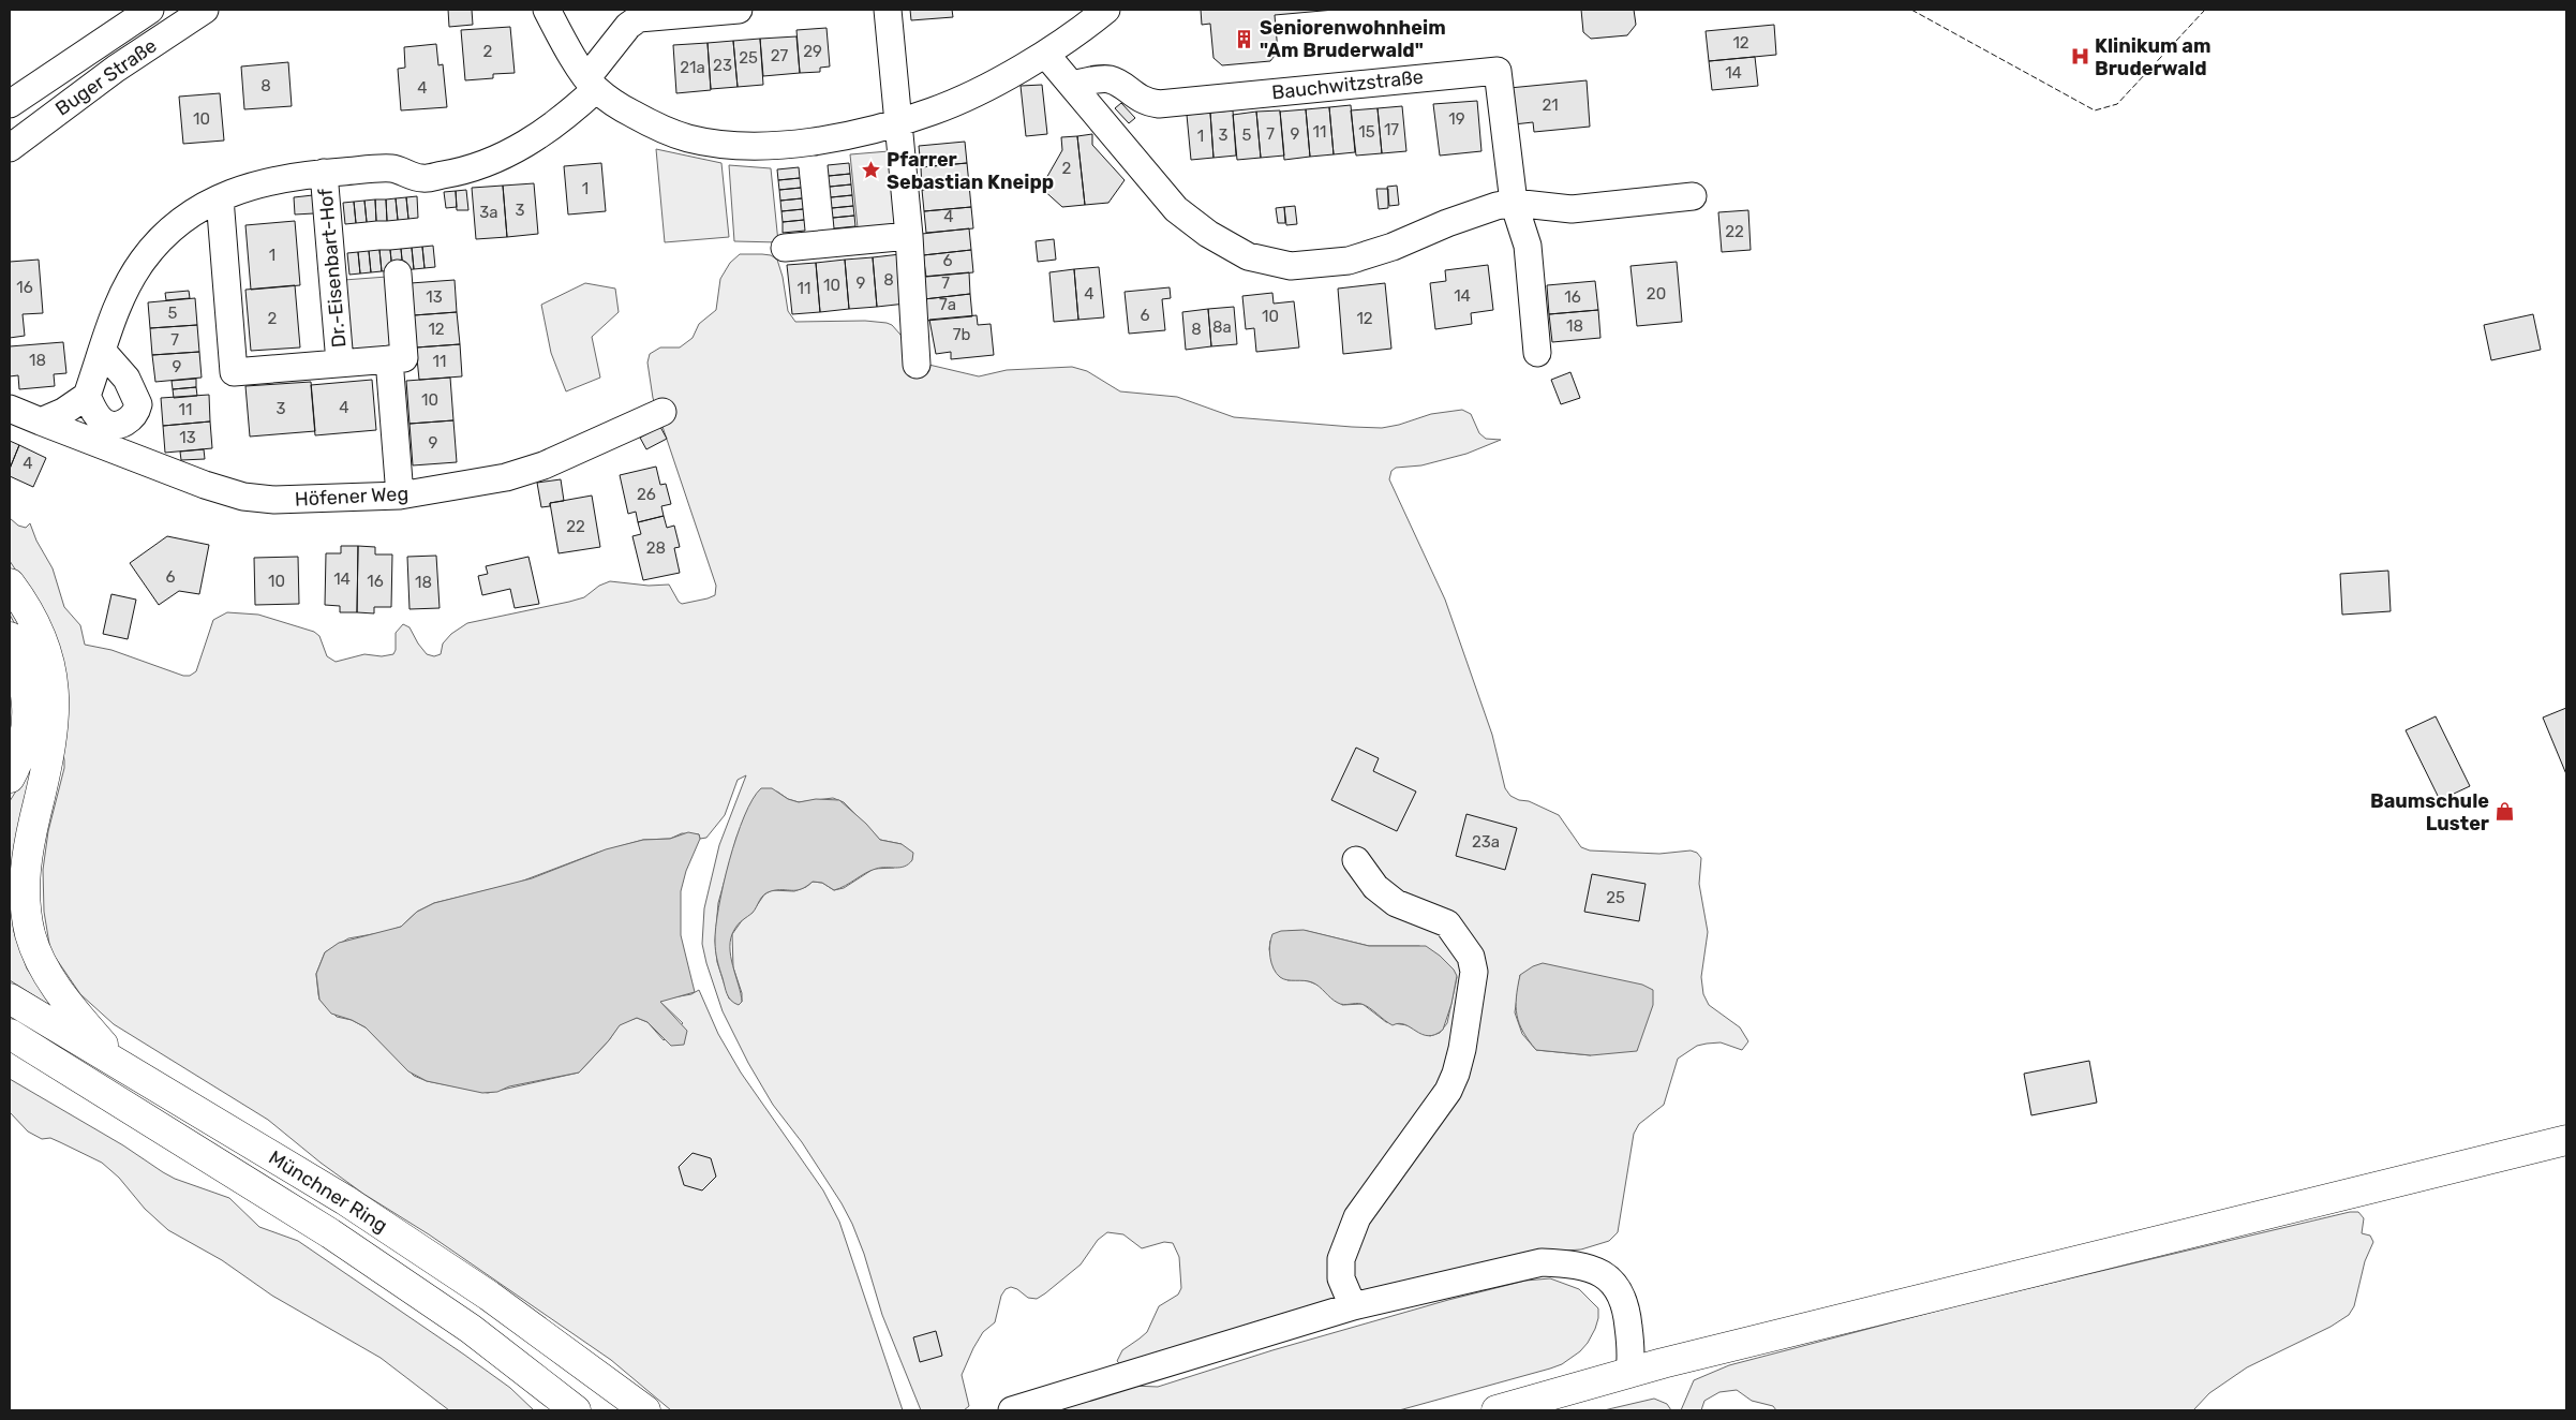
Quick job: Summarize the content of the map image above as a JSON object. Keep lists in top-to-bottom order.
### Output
{
  "streets": {
    "main road": ["Münchner Ring"],
    "street": [
      "Buger Straße",
      "Bauchwitzstraße",
      "Dr.-Eisenbart-Hof",
      "Höfener Weg"
    ]
  },
  "places": {
    "building": ["Seniorenwohnheim \"Am Bruderwald\""],
    "hospital": ["Klinikum am Bruderwald"],
    "place": ["Pfarrer Sebastian Kneipp"],
    "shop": ["Baumschule Luster"]
  },
  "house_numbers": [
    "12",
    "2",
    "29",
    "27",
    "25",
    "23",
    "21a",
    "14",
    "8",
    "4",
    "21",
    "10",
    "19",
    "17",
    "11",
    "15",
    "7",
    "9",
    "3",
    "5",
    "1",
    "2",
    "1",
    "3",
    "3a",
    "4",
    "22",
    "1",
    "6",
    "8",
    "9",
    "7",
    "10",
    "16",
    "11",
    "4",
    "20",
    "14",
    "13",
    "16",
    "7a",
    "5",
    "6",
    "10",
    "2",
    "12",
    "18",
    "8a",
    "12",
    "8",
    "7b",
    "7",
    "18",
    "11",
    "9",
    "10",
    "4",
    "3",
    "11",
    "13",
    "9",
    "4",
    "26",
    "22",
    "28",
    "6",
    "14",
    "10",
    "16",
    "18",
    "23a",
    "25"
  ]
}
